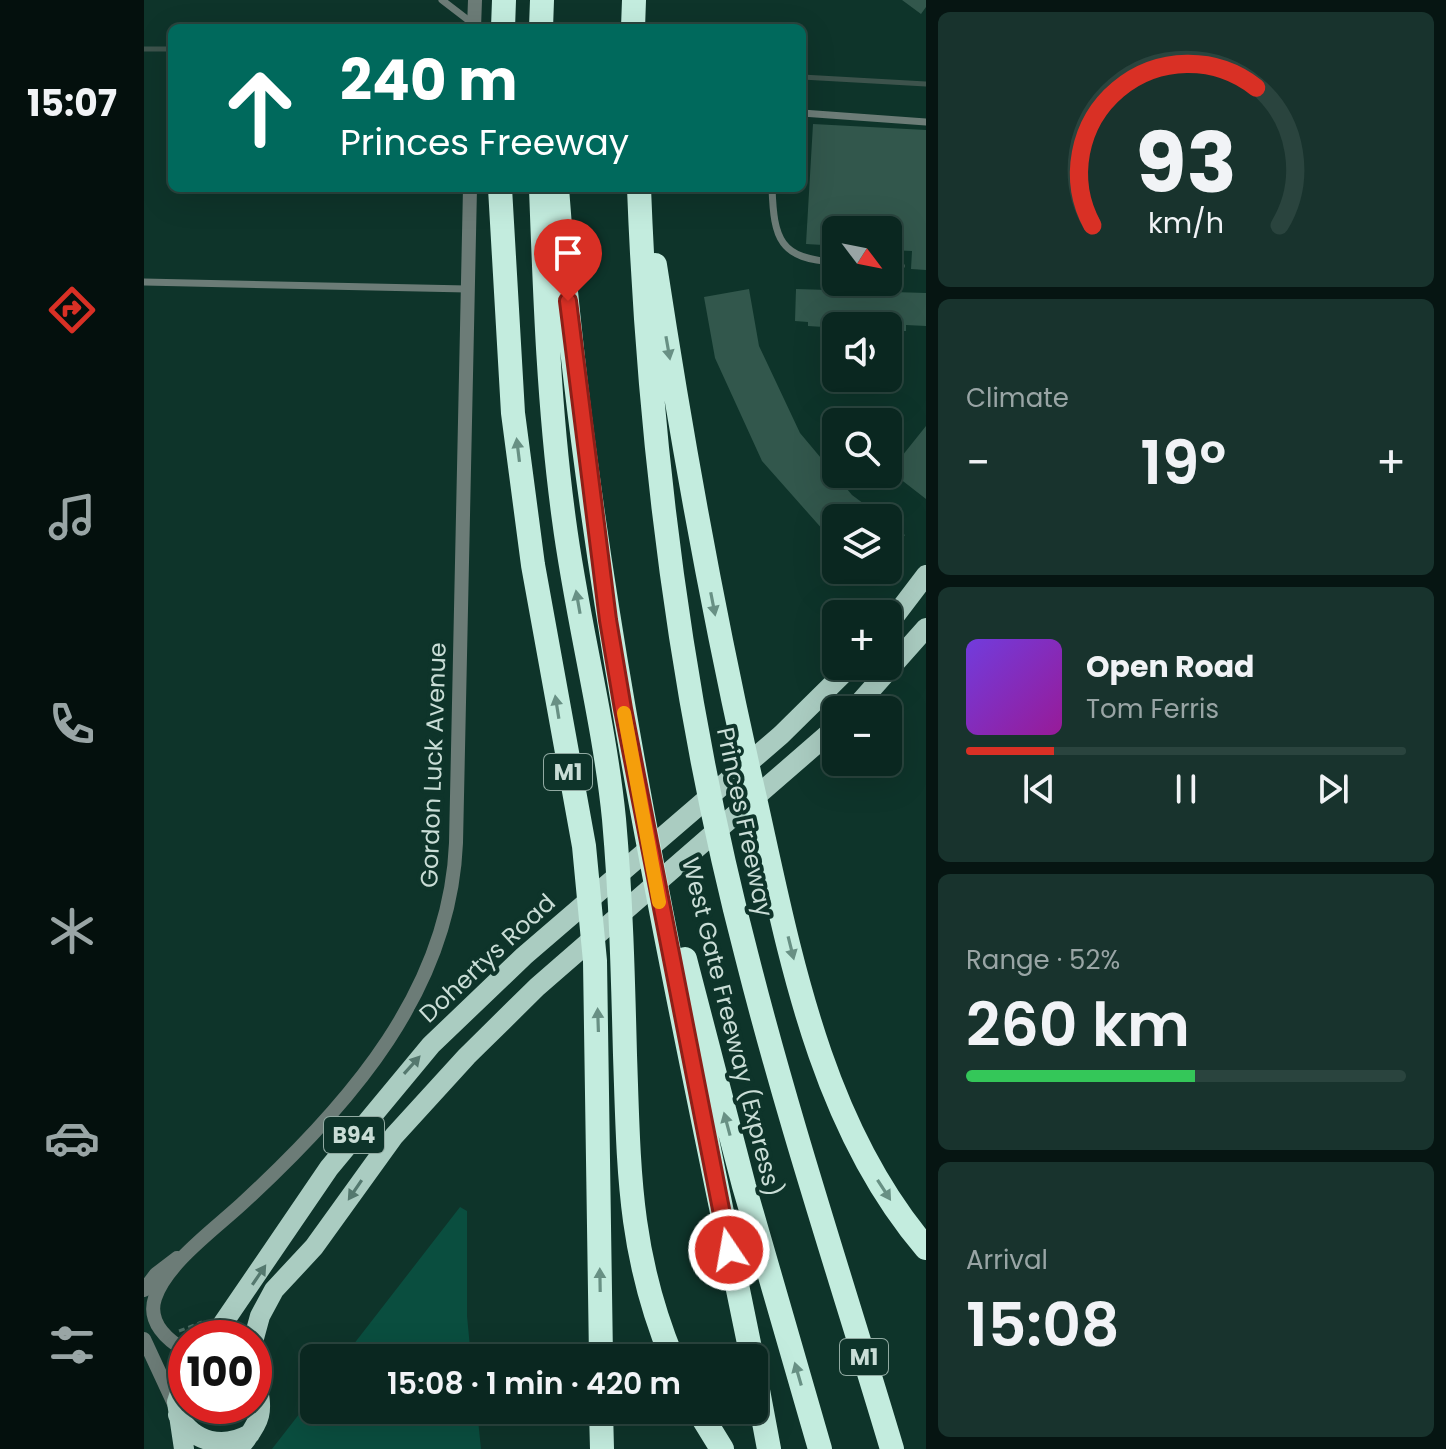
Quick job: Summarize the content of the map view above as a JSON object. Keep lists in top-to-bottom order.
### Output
{
  "streets": {
    "highway": ["M1", "Princes Freeway", "West Gate Freeway (Express)"],
    "main road": ["Dohertys Road", "B94"],
    "street": ["Gordon Luck Avenue"]
  },
  "north": "bottom right",
  "page": {
    "tabs": "15:07",
    "turn": ["240 m", "Princes Freeway"],
    "map_buttons": ["+", "−"],
    "tile": [
      "Climate",
      ["Range · 52%", "260 km"],
      ["Arrival", "15:08"]
    ],
    "heat": ["−", "19°", "+"],
    "song": ["Open Road", "Tom Ferris"],
    "limit": "100",
    "trip": "15:08 · 1 min · 420 m",
    "gauge": ["93", "km/h"]
  }
}
